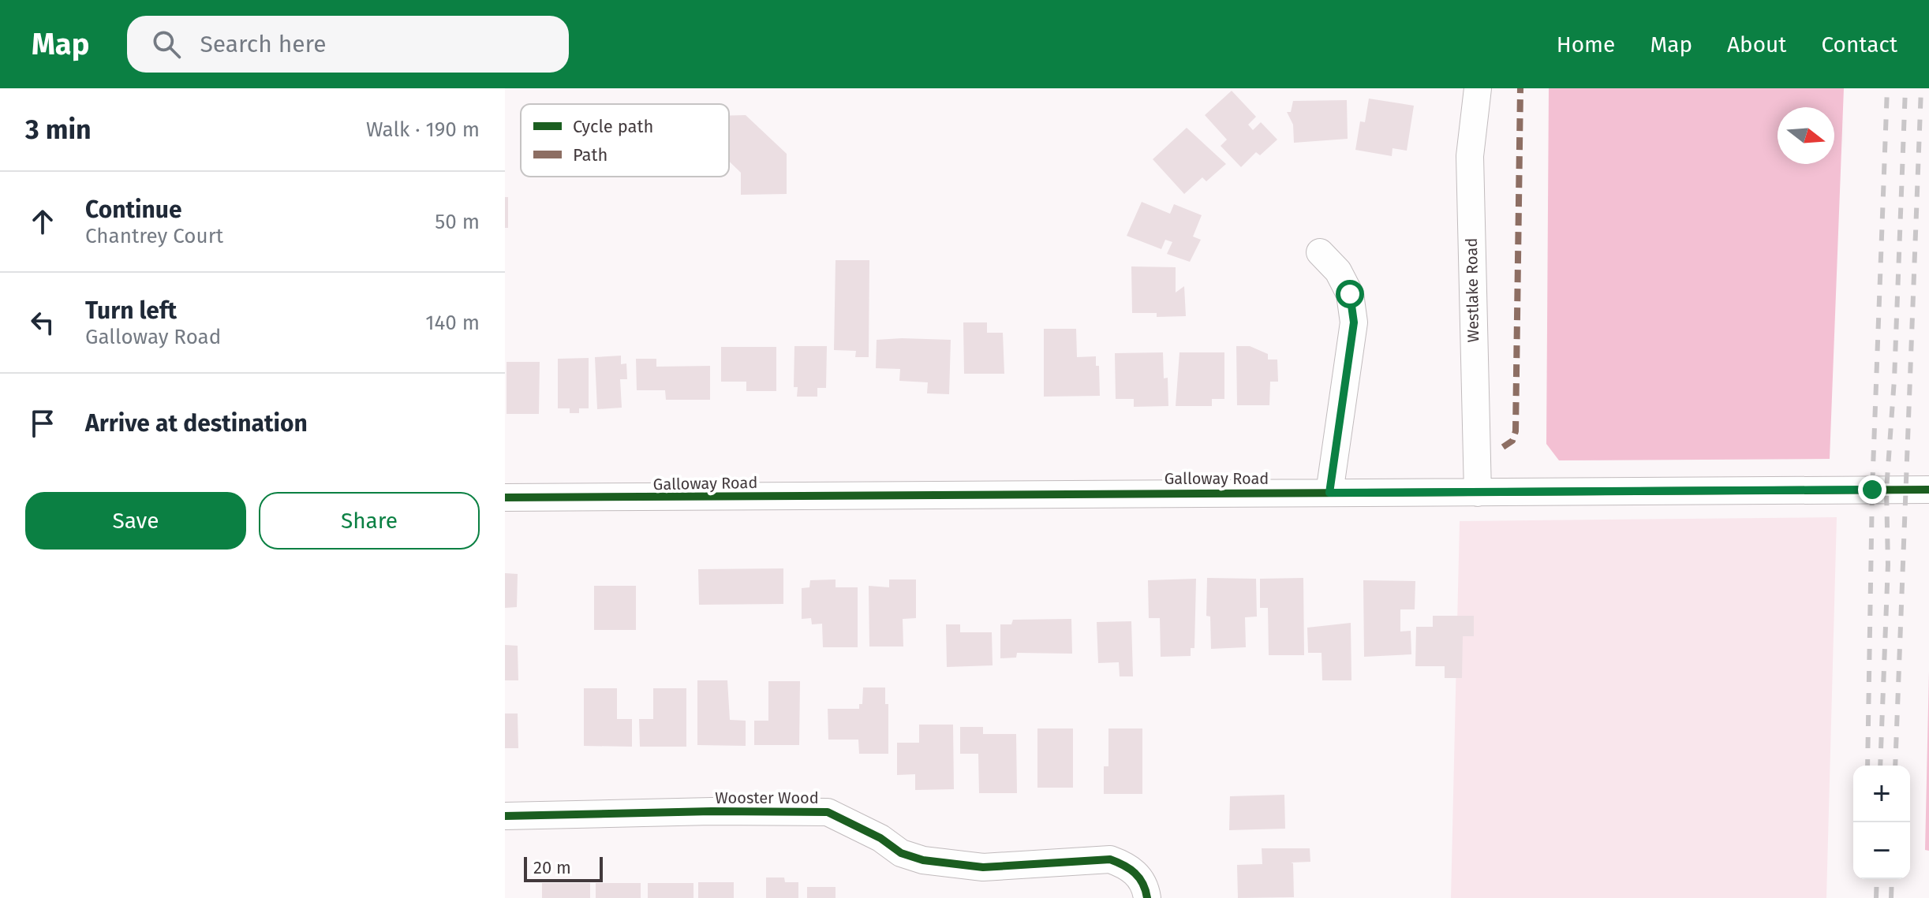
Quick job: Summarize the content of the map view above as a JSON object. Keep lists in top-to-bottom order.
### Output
{
  "streets": {
    "street": ["Westlake Road", "Galloway Road", "Wooster Wood"]
  },
  "crossings": [
    ["Westlake Road", "Galloway Road"]
  ],
  "legend": ["Cycle path", "Path"],
  "scale_bar": "20 m",
  "north": "right",
  "page": {
    "header": "Map",
    "search": "Search here",
    "nav": [
      "Home",
      "Map",
      "About",
      "Contact"
    ],
    "heading": ["3 min", "Walk · 190 m"],
    "list": [
      ["Continue", "Chantrey Court", "50 m"],
      ["Turn left", "Galloway Road", "140 m"],
      "Arrive at destination"
    ],
    "buttons": ["Save", "Share"],
    "map_buttons": ["+", "−"],
    "scale": "20 m"
  }
}
